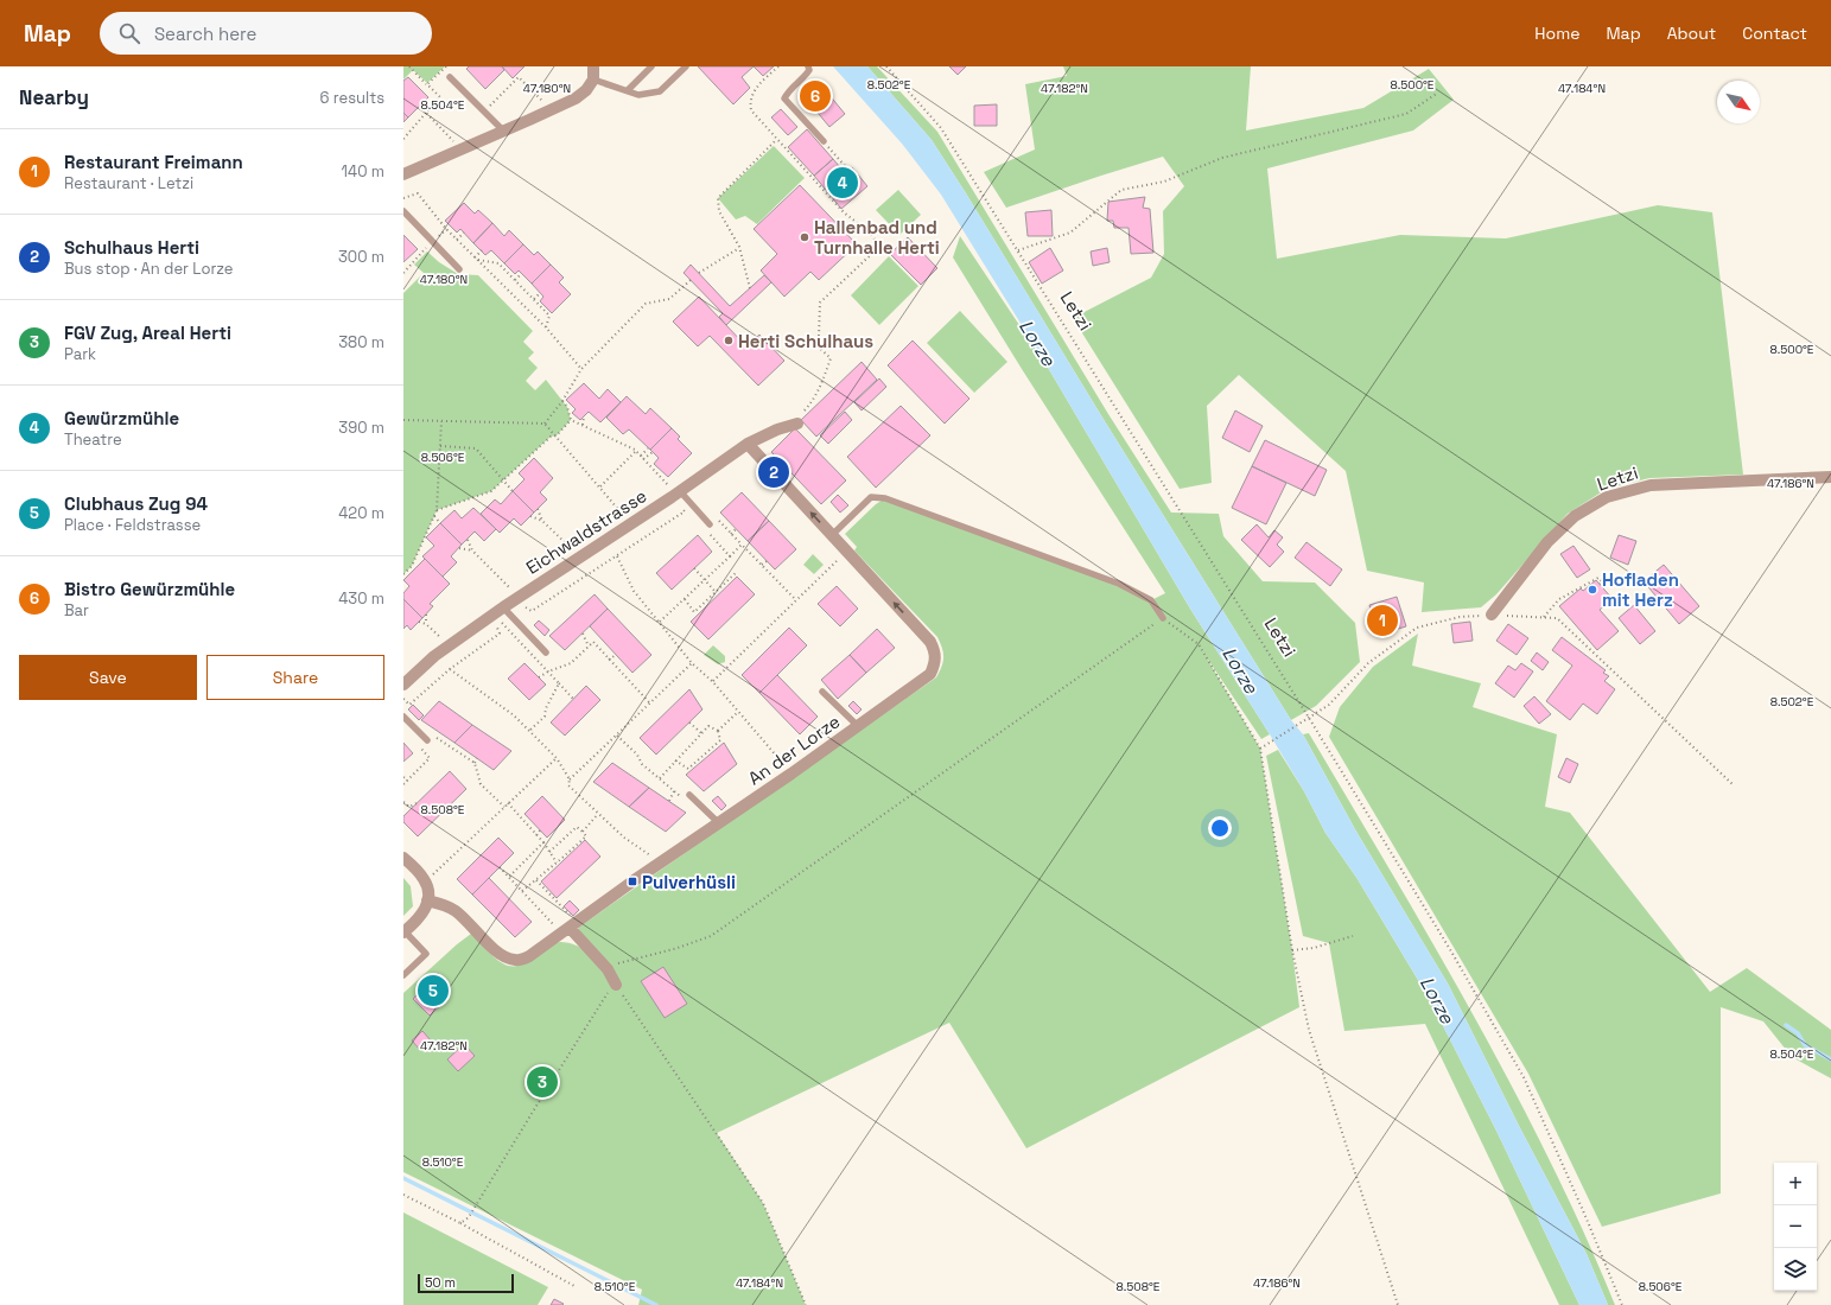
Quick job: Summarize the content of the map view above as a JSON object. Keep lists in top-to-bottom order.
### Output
{
  "streets": {
    "street": ["Letzi", "Eichwaldstrasse", "An der Lorze"]
  },
  "crossings": [
    ["Eichwaldstrasse", "An der Lorze"]
  ],
  "water": ["Lorze"],
  "places": {
    "other": ["Hallenbad und Turnhalle Herti", "Herti Schulhaus", "Hofladen mit Herz"],
    "transit": ["Pulverhüsli"]
  },
  "scale_bar": "50 m",
  "north": "bottom right",
  "page": {
    "header": "Map",
    "search": "Search here",
    "nav": [
      "Home",
      "Map",
      "About",
      "Contact"
    ],
    "heading": ["Nearby", "6 results"],
    "pins": [
      "6",
      "4",
      "2",
      "1",
      "5",
      "3"
    ],
    "list": [
      {
        "mark": "1",
        "name": "Restaurant Freimann",
        "note": "Restaurant · Letzi",
        "value": "140 m"
      },
      {
        "mark": "2",
        "name": "Schulhaus Herti",
        "note": "Bus stop · An der Lorze",
        "value": "300 m"
      },
      {
        "mark": "3",
        "name": "FGV Zug, Areal Herti",
        "note": "Park",
        "value": "380 m"
      },
      {
        "mark": "4",
        "name": "Gewürzmühle",
        "note": "Theatre",
        "value": "390 m"
      },
      {
        "mark": "5",
        "name": "Clubhaus Zug 94",
        "note": "Place · Feldstrasse",
        "value": "420 m"
      },
      {
        "mark": "6",
        "name": "Bistro Gewürzmühle",
        "note": "Bar",
        "value": "430 m"
      }
    ],
    "buttons": ["Save", "Share"],
    "map_buttons": ["+", "−"],
    "scale": "50 m"
  },
  "coordinates": [
    "8.500°E",
    "8.502°E",
    "47.180°N",
    "47.182°N",
    "47.184°N",
    "8.504°E",
    "8.506°E",
    "47.186°N",
    "8.508°E",
    "8.510°E"
  ]
}
